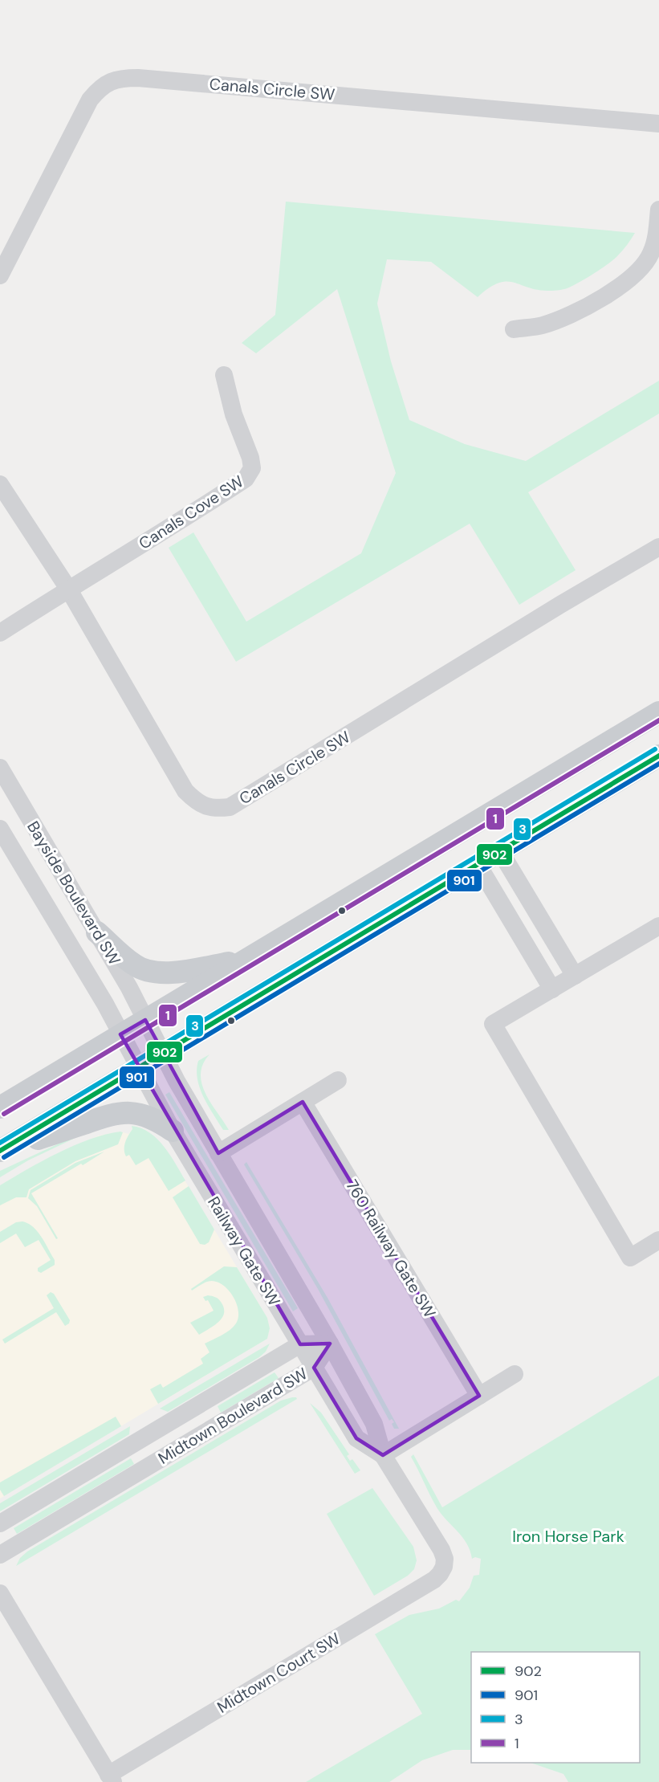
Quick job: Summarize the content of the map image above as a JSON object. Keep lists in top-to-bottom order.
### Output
{
  "streets": {
    "street": [
      "Canals Circle SW",
      "Canals Cove SW",
      "Bayside Boulevard SW",
      "760 Railway Gate SW",
      "Railway Gate SW",
      "Midtown Boulevard SW",
      "Midtown Court SW"
    ]
  },
  "crossings": [
    ["Canals Circle SW", "Canals Cove SW"],
    ["Bayside Boulevard SW", "Railway Gate SW"],
    ["Railway Gate SW", "Midtown Boulevard SW"],
    ["Railway Gate SW", "Midtown Court SW"]
  ],
  "parks": ["Iron Horse Park"],
  "lines": [
    "transit line 1",
    "transit line 3",
    "transit line 902",
    "transit line 901"
  ],
  "legend": [
    "902",
    "901",
    "3",
    "1"
  ]
}
